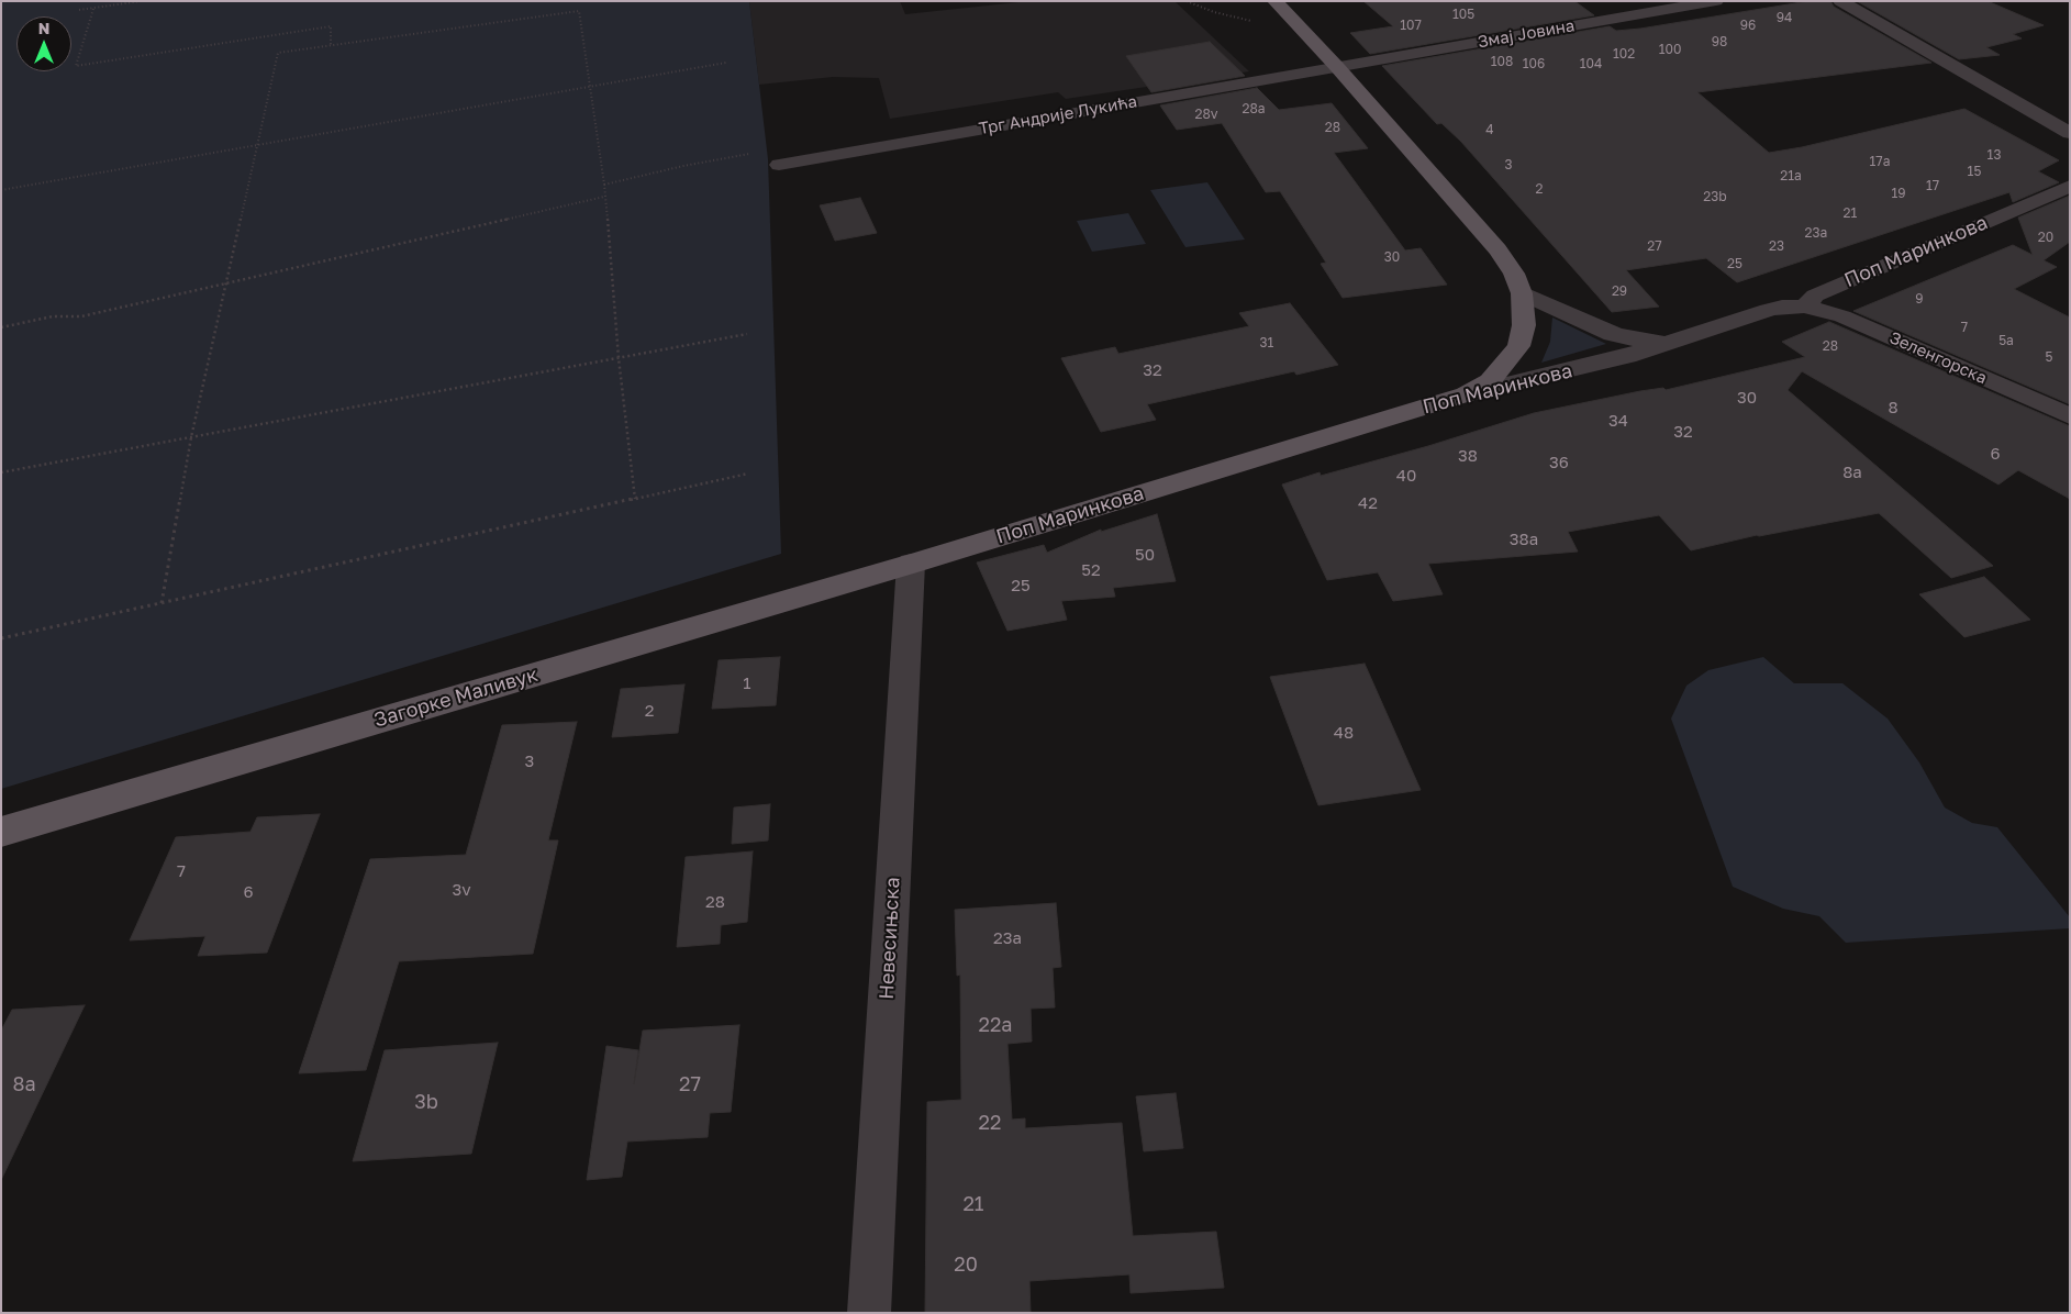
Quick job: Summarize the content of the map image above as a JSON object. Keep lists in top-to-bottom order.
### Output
{
  "streets": {
    "main road": ["Поп Маринкова", "Загорке Маливук"],
    "street": [
      "Змај Јовина",
      "Трг Андрије Лукића",
      "Зеленгорска",
      "Невесињска"
    ]
  },
  "crossings": [
    ["Змај Јовина", "Трг Андрије Лукића"],
    ["Поп Маринкова", "Зеленгорска"],
    ["Поп Маринкова", "Загорке Маливук"],
    ["Поп Маринкова", "Невесињска"],
    ["Загорке Маливук", "Невесињска"]
  ],
  "house_numbers": [
    "105",
    "94",
    "107",
    "96",
    "98",
    "100",
    "102",
    "108",
    "106",
    "104",
    "28a",
    "28v",
    "28",
    "4",
    "13",
    "17a",
    "3",
    "15",
    "21a",
    "17",
    "2",
    "19",
    "23b",
    "21",
    "23a",
    "20",
    "27",
    "23",
    "30",
    "25",
    "29",
    "9",
    "7",
    "5a",
    "31",
    "28",
    "5",
    "32",
    "30",
    "8",
    "34",
    "32",
    "6",
    "38",
    "36",
    "8a",
    "40",
    "42",
    "38a",
    "50",
    "52",
    "25",
    "1",
    "2",
    "48",
    "3",
    "7",
    "3v",
    "6",
    "28",
    "23a",
    "22a",
    "8a",
    "27",
    "3b",
    "22",
    "21",
    "20"
  ],
  "north": "top"
}
